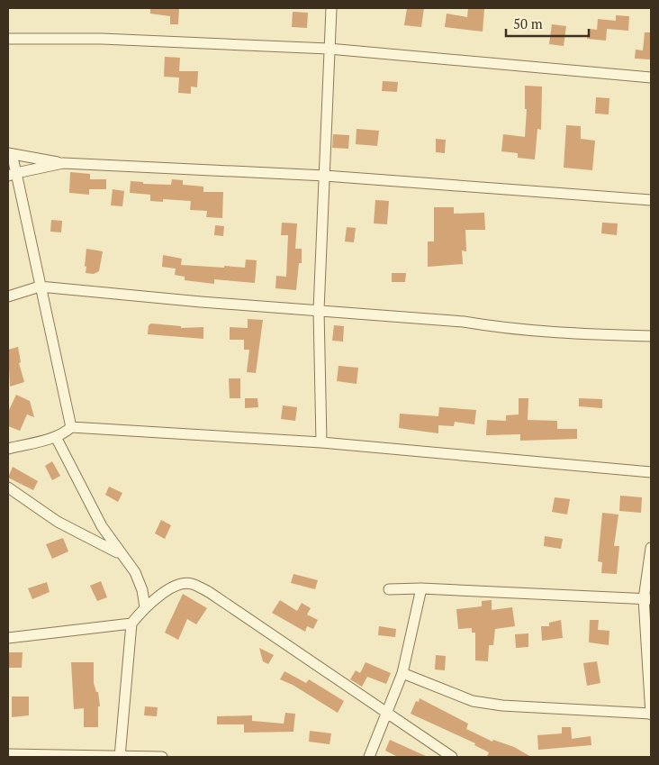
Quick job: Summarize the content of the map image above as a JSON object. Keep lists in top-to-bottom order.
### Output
{
  "scale_bar": "50 m"
}
